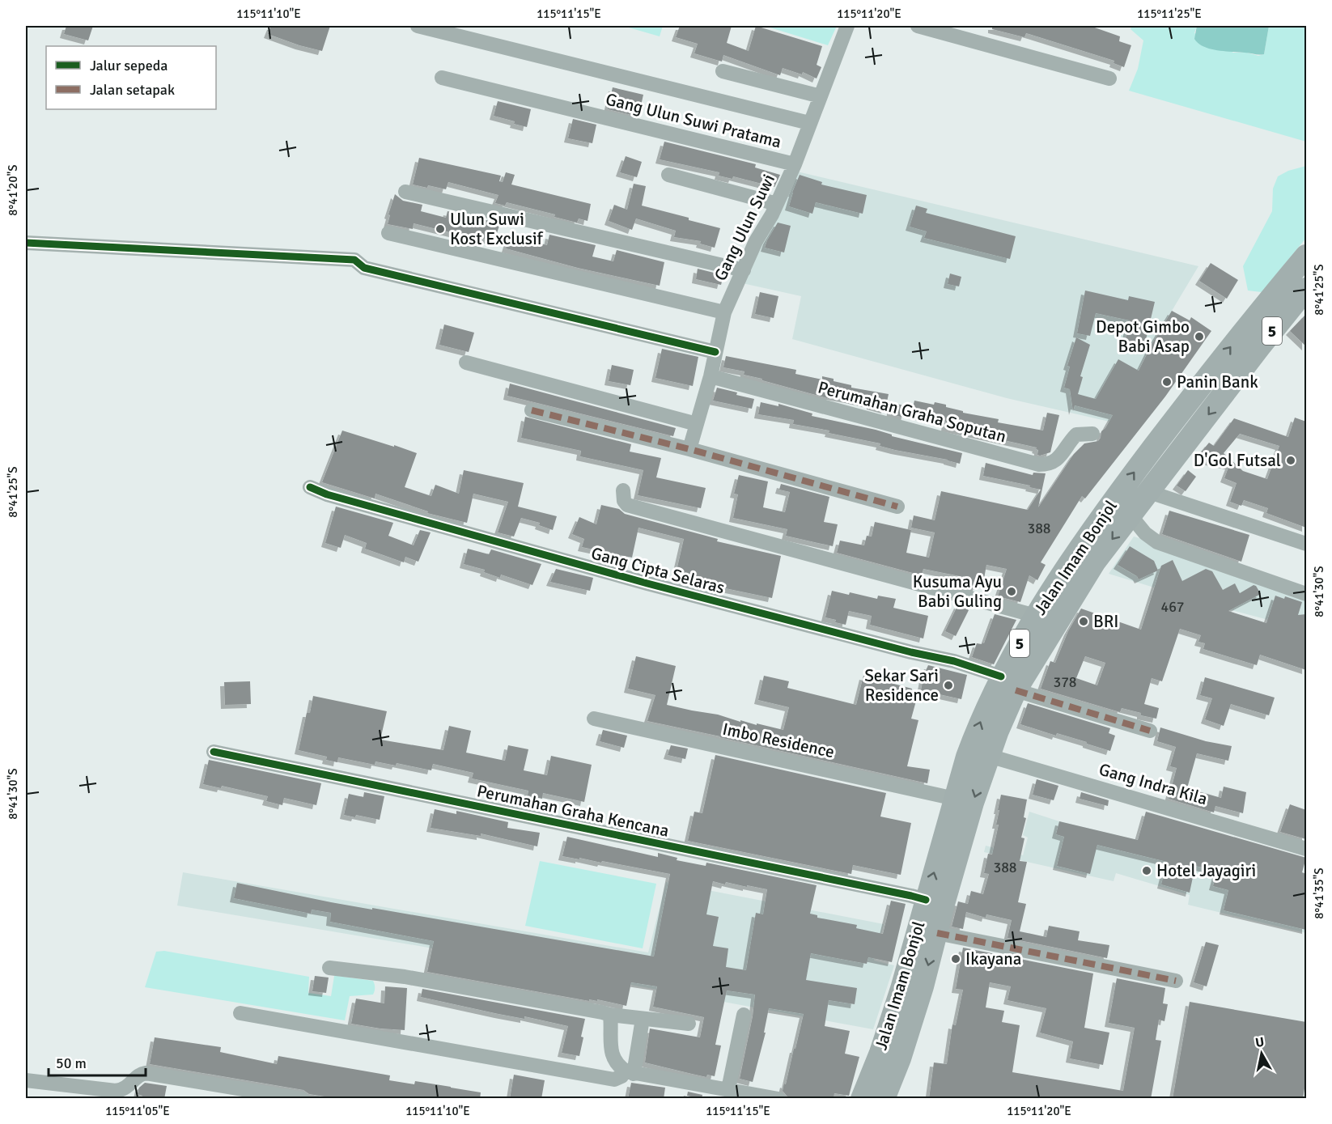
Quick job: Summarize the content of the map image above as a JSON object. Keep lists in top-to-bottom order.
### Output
{
  "streets": {
    "highway": ["5", "Jalan Imam Bonjol"],
    "street": [
      "Gang Ulun Suwi Pratama",
      "Gang Ulun Suwi",
      "Perumahan Graha Soputan",
      "Gang Cipta Selaras",
      "Imbo Residence",
      "Gang Indra Kila",
      "Perumahan Graha Kencana"
    ]
  },
  "crossings": [
    ["Gang Ulun Suwi Pratama", "Gang Ulun Suwi"],
    ["Gang Ulun Suwi", "Perumahan Graha Soputan"],
    ["Jalan Imam Bonjol", "Gang Cipta Selaras"],
    ["Jalan Imam Bonjol", "Imbo Residence"],
    ["Jalan Imam Bonjol", "Gang Indra Kila"],
    ["Jalan Imam Bonjol", "Perumahan Graha Kencana"]
  ],
  "places": [
    "Ulun Suwi Kost Exclusif",
    "Depot Gimbo Babi Asap",
    "Panin Bank",
    "D'Gol Futsal",
    "Kusuma Ayu Babi Guling",
    "BRI",
    "Sekar Sari Residence",
    "Hotel Jayagiri",
    "Ikayana"
  ],
  "house_numbers": [
    "388",
    "467",
    "378",
    "388"
  ],
  "legend": ["Jalur sepeda", "Jalan setapak"],
  "scale_bar": "50 m",
  "north": "top",
  "coordinates": [
    "115°11'10\"E",
    "115°11'15\"E",
    "115°11'20\"E",
    "115°11'25\"E",
    "8°41'20\"S",
    "8°41'25\"S",
    "8°41'30\"S",
    "8°41'35\"S",
    "115°11'05\"E"
  ]
}
